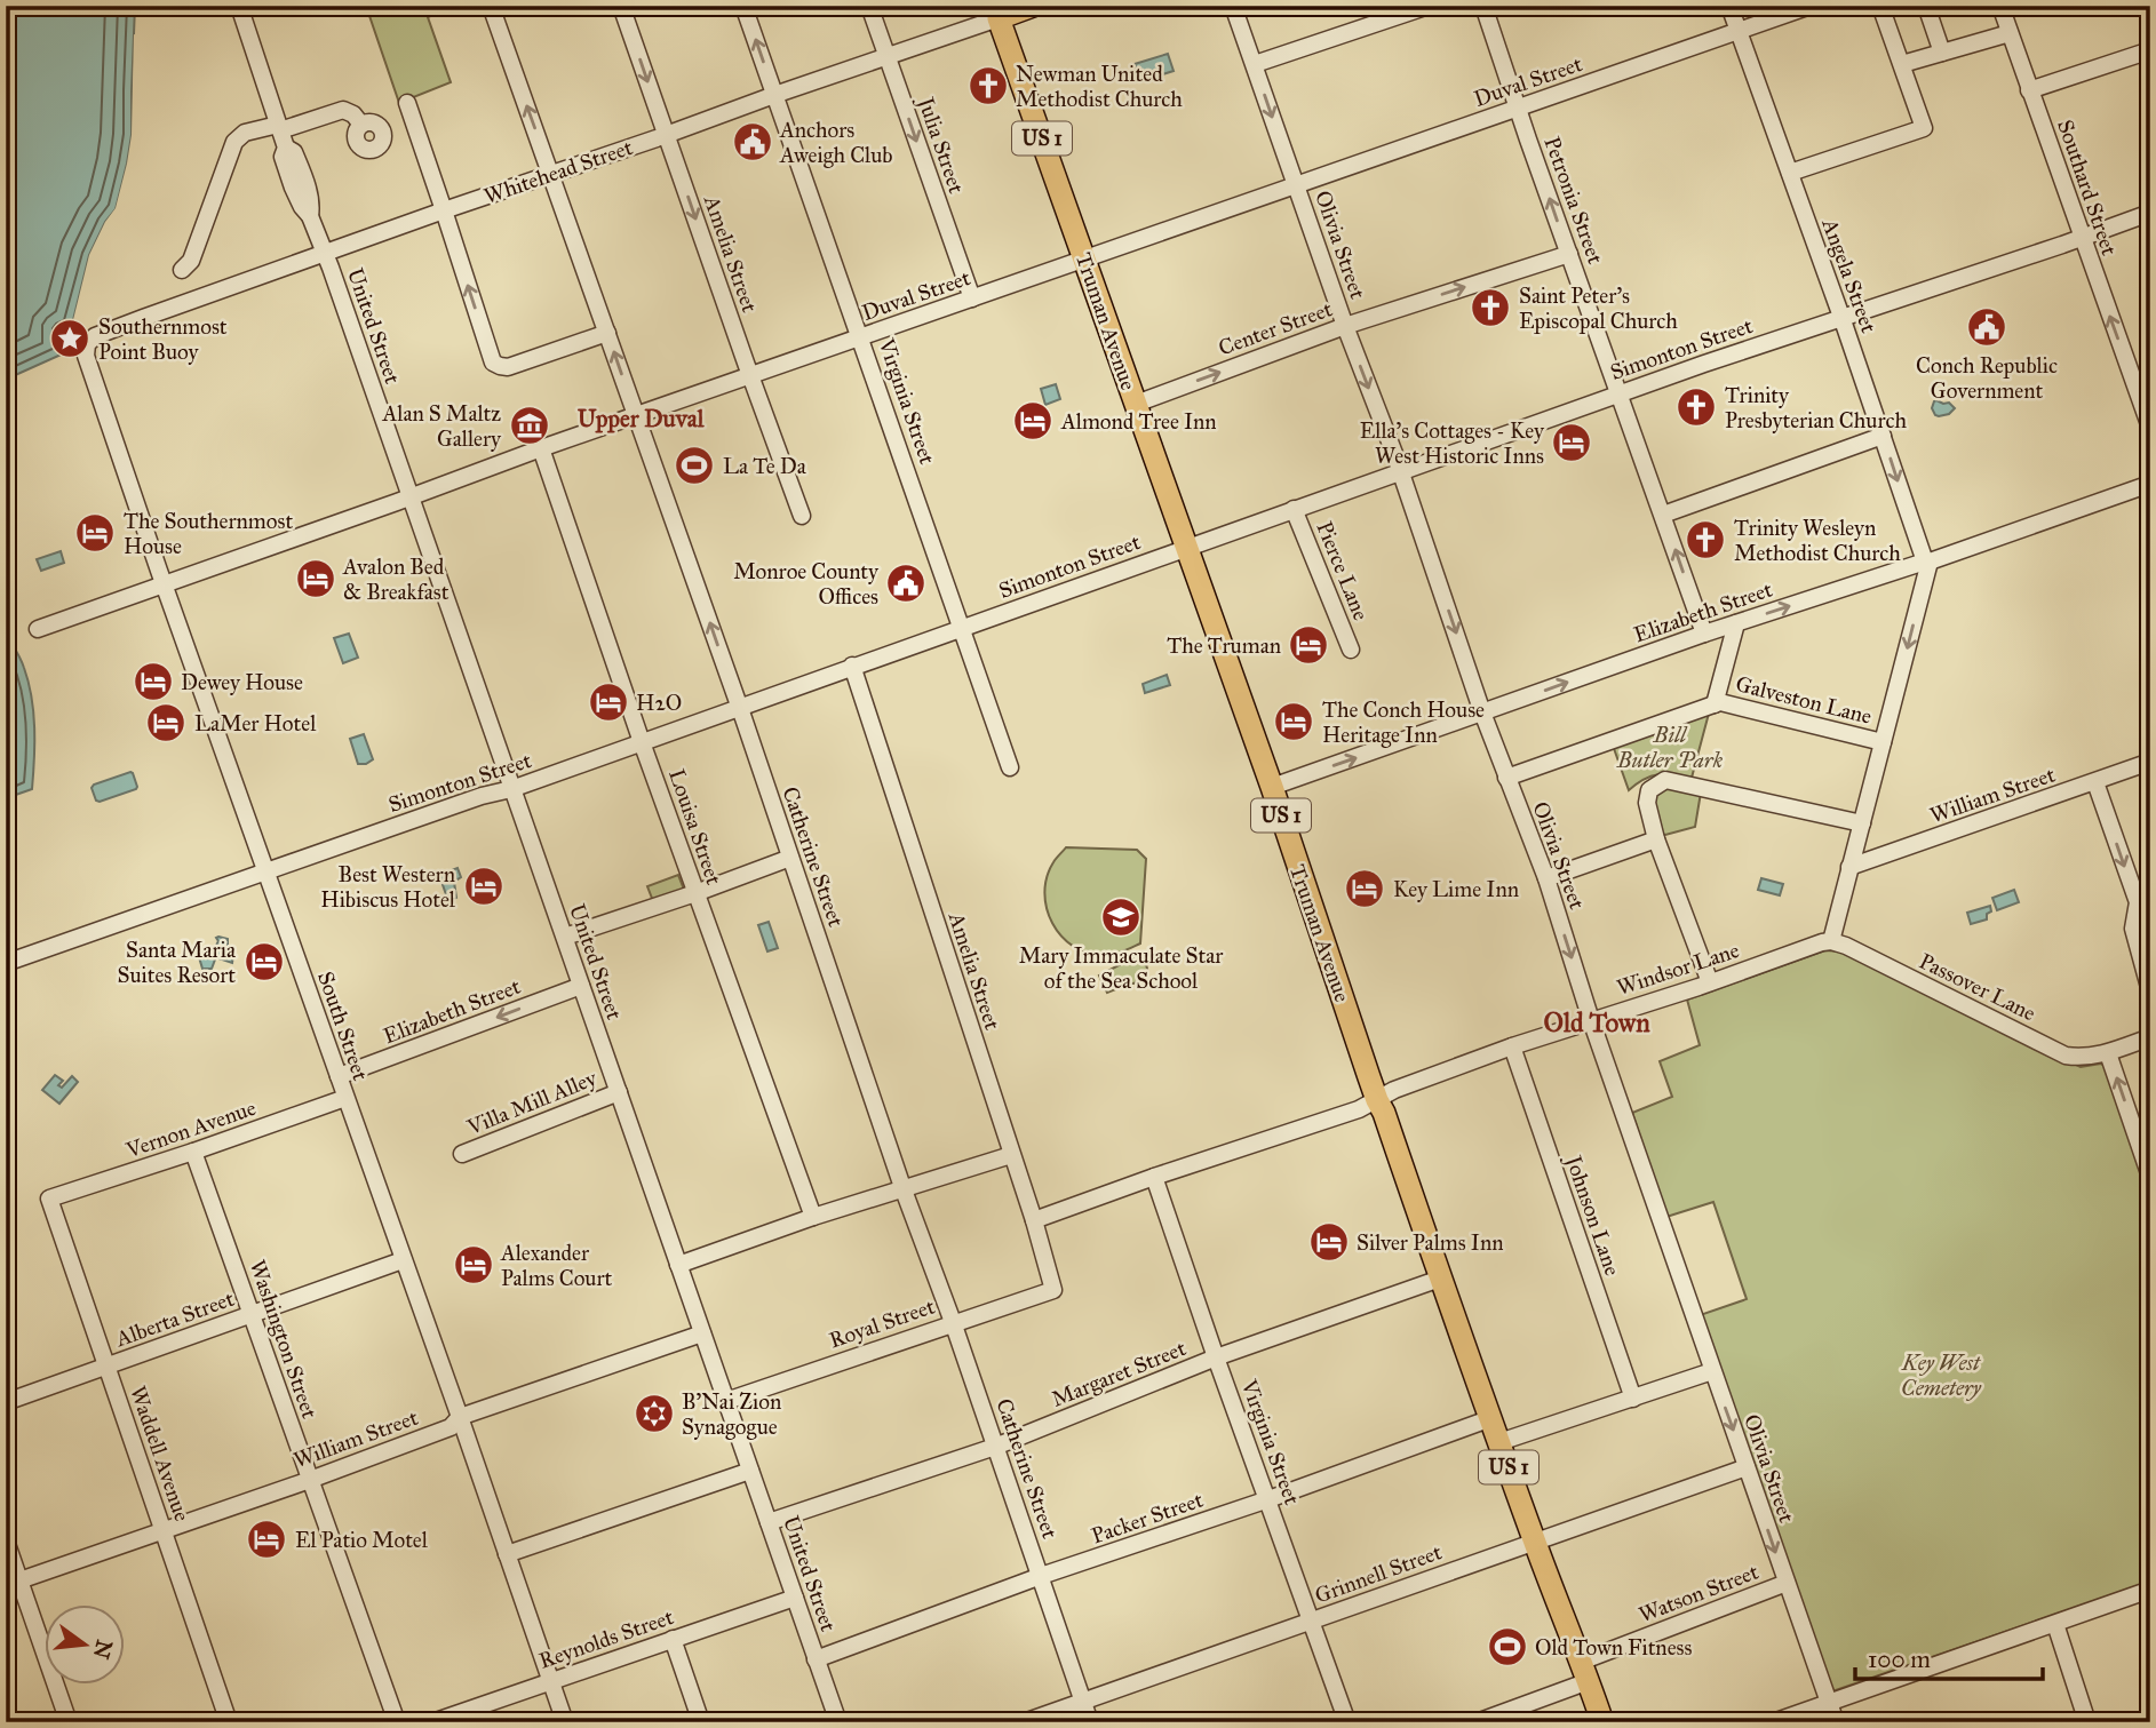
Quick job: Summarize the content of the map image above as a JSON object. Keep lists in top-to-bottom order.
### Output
{
  "streets": {
    "main road": ["US 1", "Whitehead Street", "Truman Avenue"],
    "street": [
      "Duval Street",
      "Julia Street",
      "Southard Street",
      "Petronia Street",
      "Olivia Street",
      "Amelia Street",
      "Angela Street",
      "United Street",
      "Center Street",
      "Simonton Street",
      "Virginia Street",
      "Pierce Lane",
      "Elizabeth Street",
      "Galveston Lane",
      "William Street",
      "Louisa Street",
      "Catherine Street",
      "Windsor Lane",
      "Passover Lane",
      "South Street",
      "Villa Mill Alley",
      "Vernon Avenue",
      "Johnson Lane",
      "Alberta Street",
      "Royal Street",
      "Washington Street",
      "Margaret Street",
      "Waddell Avenue",
      "Packer Street",
      "Grinnell Street",
      "Watson Street",
      "Reynolds Street"
    ]
  },
  "crossings": [
    ["Duval Street", "Julia Street"],
    ["Duval Street", "Petronia Street"],
    ["Duval Street", "Olivia Street"],
    ["Duval Street", "Amelia Street"],
    ["Duval Street", "Angela Street"],
    ["Duval Street", "Truman Avenue"],
    ["Duval Street", "United Street"],
    ["Duval Street", "Virginia Street"],
    ["Duval Street", "Louisa Street"],
    ["Duval Street", "Catherine Street"],
    ["Duval Street", "South Street"],
    ["Julia Street", "Whitehead Street"],
    ["Whitehead Street", "Amelia Street"],
    ["Whitehead Street", "Truman Avenue"],
    ["Whitehead Street", "United Street"],
    ["Whitehead Street", "Virginia Street"],
    ["Whitehead Street", "Catherine Street"],
    ["Whitehead Street", "South Street"],
    ["Southard Street", "Simonton Street"],
    ["Petronia Street", "Center Street"],
    ["Petronia Street", "Simonton Street"],
    ["Petronia Street", "Elizabeth Street"],
    ["Olivia Street", "Center Street"],
    ["Olivia Street", "Simonton Street"],
    ["Olivia Street", "Elizabeth Street"],
    ["Olivia Street", "Galveston Lane"],
    ["Olivia Street", "Windsor Lane"],
    ["Olivia Street", "Grinnell Street"],
    ["Olivia Street", "Watson Street"],
    ["Amelia Street", "Simonton Street"],
    ["Amelia Street", "Windsor Lane"],
    ["Amelia Street", "Royal Street"],
    ["Angela Street", "Simonton Street"],
    ["Angela Street", "Elizabeth Street"],
    ["Truman Avenue", "Center Street"],
    ["Truman Avenue", "Simonton Street"],
    ["Truman Avenue", "Elizabeth Street"],
    ["Truman Avenue", "Windsor Lane"],
    ["Truman Avenue", "Margaret Street"],
    ["Truman Avenue", "Packer Street"],
    ["Truman Avenue", "Grinnell Street"],
    ["Truman Avenue", "Watson Street"],
    ["United Street", "Simonton Street"],
    ["United Street", "Elizabeth Street"],
    ["United Street", "William Street"],
    ["United Street", "Villa Mill Alley"],
    ["United Street", "Royal Street"],
    ["United Street", "Margaret Street"],
    ["United Street", "Packer Street"],
    ["United Street", "Reynolds Street"],
    ["Simonton Street", "Virginia Street"],
    ["Simonton Street", "Pierce Lane"],
    ["Simonton Street", "Louisa Street"],
    ["Simonton Street", "Catherine Street"],
    ["Simonton Street", "South Street"],
    ["Virginia Street", "Windsor Lane"],
    ["Virginia Street", "Margaret Street"],
    ["Virginia Street", "Packer Street"],
    ["Virginia Street", "Grinnell Street"],
    ["Elizabeth Street", "Galveston Lane"],
    ["Elizabeth Street", "South Street"],
    ["William Street", "South Street"],
    ["William Street", "Washington Street"],
    ["William Street", "Waddell Avenue"],
    ["Catherine Street", "Royal Street"],
    ["Catherine Street", "Margaret Street"],
    ["Catherine Street", "Packer Street"],
    ["Catherine Street", "Grinnell Street"],
    ["Windsor Lane", "Passover Lane"],
    ["Windsor Lane", "Johnson Lane"],
    ["South Street", "Vernon Avenue"],
    ["South Street", "Alberta Street"],
    ["South Street", "Reynolds Street"],
    ["Vernon Avenue", "Washington Street"],
    ["Vernon Avenue", "Waddell Avenue"],
    ["Alberta Street", "Washington Street"],
    ["Alberta Street", "Waddell Avenue"]
  ],
  "one_way": [
    "Julia Street",
    "Southard Street",
    "Petronia Street",
    "Olivia Street",
    "Center Street"
  ],
  "districts": ["Upper Duval", "Old Town"],
  "parks": ["Bill Butler Park", "Key West Cemetery"],
  "places": {
    "church": [
      "Newman United Methodist Church",
      "Saint Peter's Episcopal Church",
      "Trinity Presbyterian Church",
      "Trinity Wesleyn Methodist Church"
    ],
    "public building": ["Anchors Aweigh Club", "Conch Republic Government", "Monroe County Offices"],
    "place": ["Southernmost Point Buoy"],
    "hotel": [
      "Almond Tree Inn",
      "Ella's Cottages - Key West Historic Inns",
      "The Southernmost House",
      "Avalon Bed & Breakfast",
      "The Truman",
      "Dewey House",
      "H2O",
      "The Conch House Heritage Inn",
      "LaMer Hotel",
      "Best Western Hibiscus Hotel",
      "Key Lime Inn",
      "Santa Maria Suites Resort",
      "Silver Palms Inn",
      "Alexander Palms Court",
      "El Patio Motel"
    ],
    "museum": ["Alan S Maltz Gallery"],
    "sports": ["La Te Da", "Old Town Fitness"],
    "school or university": ["Mary Immaculate Star of the Sea School"],
    "synagogue": ["B'Nai Zion Synagogue"]
  },
  "scale_bar": "100 m",
  "north": "right"
}
